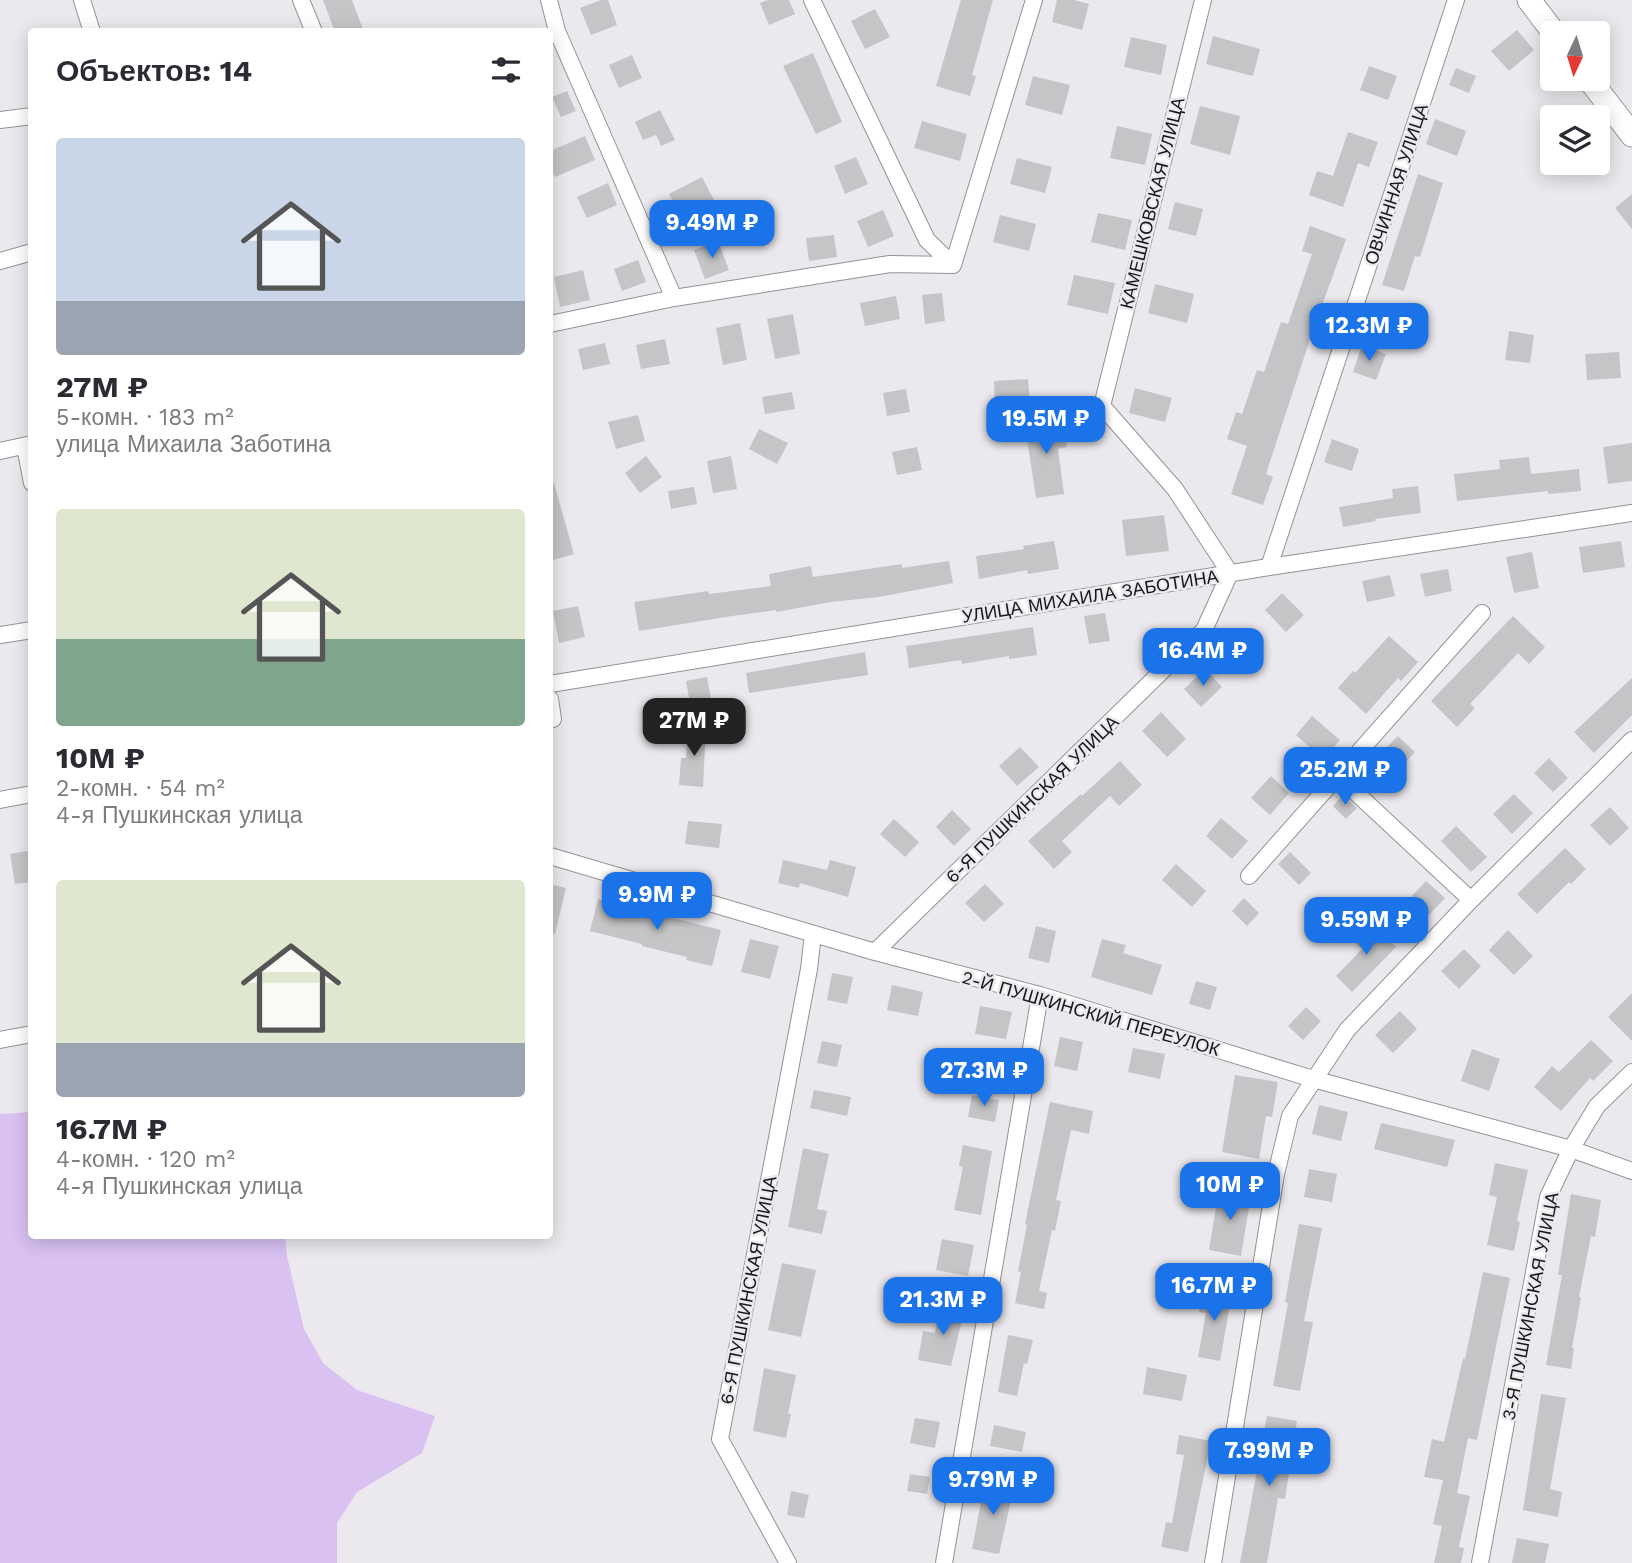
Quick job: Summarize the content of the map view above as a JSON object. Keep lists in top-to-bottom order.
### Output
{
  "streets": {
    "street": [
      "ОВЧИННАЯ УЛИЦА",
      "КАМЕШКОВСКАЯ УЛИЦА",
      "УЛИЦА МИХАИЛА ЗАБОТИНА",
      "6-Я ПУШКИНСКАЯ УЛИЦА",
      "2-Й ПУШКИНСКИЙ ПЕРЕУЛОК",
      "3-Я ПУШКИНСКАЯ УЛИЦА"
    ]
  },
  "crossings": [
    ["ОВЧИННАЯ УЛИЦА", "УЛИЦА МИХАИЛА ЗАБОТИНА"],
    ["КАМЕШКОВСКАЯ УЛИЦА", "УЛИЦА МИХАИЛА ЗАБОТИНА"],
    ["КАМЕШКОВСКАЯ УЛИЦА", "6-Я ПУШКИНСКАЯ УЛИЦА"],
    ["УЛИЦА МИХАИЛА ЗАБОТИНА", "6-Я ПУШКИНСКАЯ УЛИЦА"],
    ["6-Я ПУШКИНСКАЯ УЛИЦА", "2-Й ПУШКИНСКИЙ ПЕРЕУЛОК"],
    ["2-Й ПУШКИНСКИЙ ПЕРЕУЛОК", "3-Я ПУШКИНСКАЯ УЛИЦА"]
  ],
  "north": "bottom",
  "page": {
    "heading": "Объектов: 14",
    "list": [
      {
        "name": "27M ₽",
        "note": "5-комн. · 183 m² · улица Михаила Заботина"
      },
      {
        "name": "10M ₽",
        "note": "2-комн. · 54 m² · 4-я Пушкинская улица"
      },
      {
        "name": "16.7M ₽",
        "note": "4-комн. · 120 m² · 4-я Пушкинская улица"
      }
    ],
    "price": [
      "9.49M ₽",
      "12.3M ₽",
      "19.5M ₽",
      "16.4M ₽",
      "27M ₽",
      "25.2M ₽",
      "9.9M ₽",
      "9.59M ₽",
      "27.3M ₽",
      "10M ₽",
      "16.7M ₽",
      "21.3M ₽",
      "7.99M ₽",
      "9.79M ₽"
    ]
  }
}
